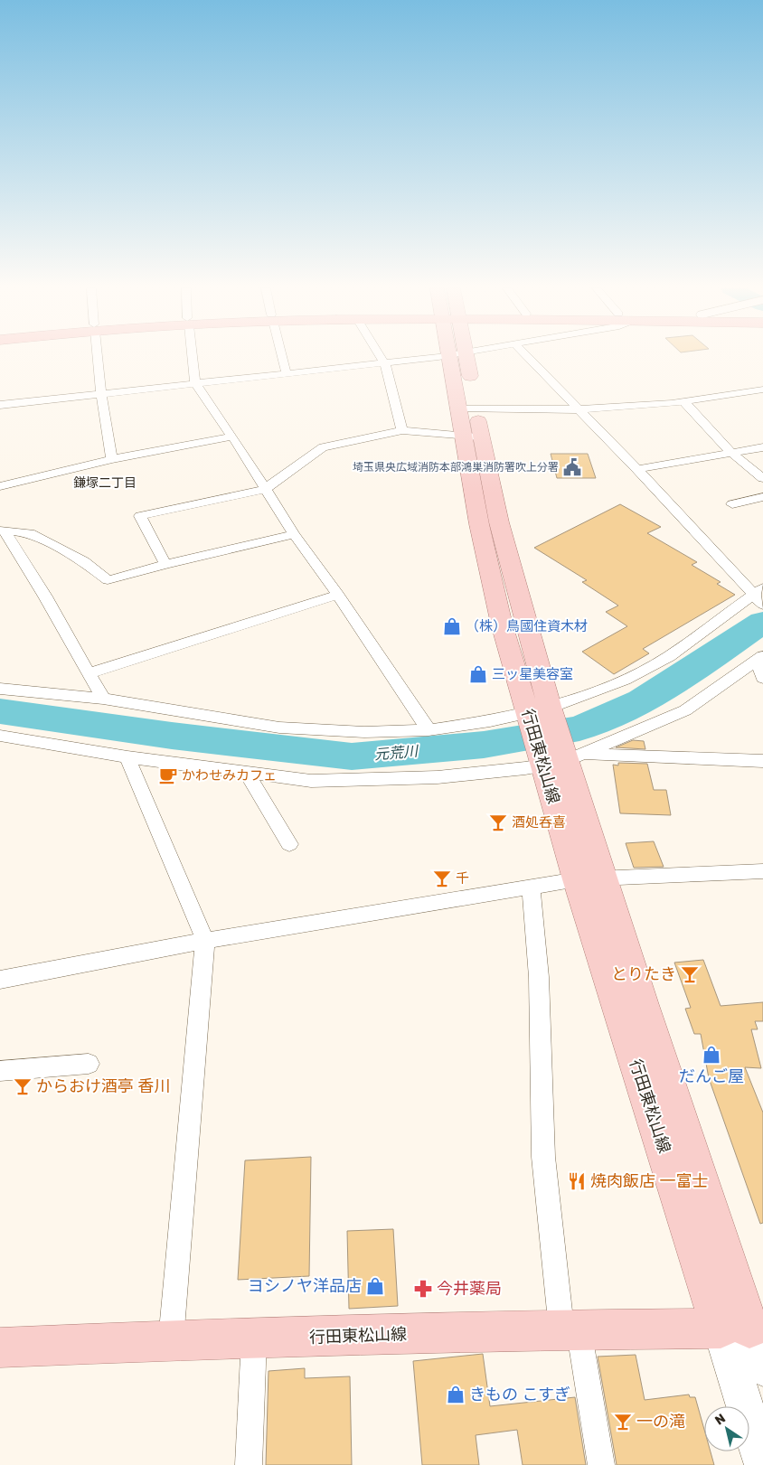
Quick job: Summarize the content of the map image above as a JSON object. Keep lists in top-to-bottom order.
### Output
{
  "streets": {
    "main road": ["行田東松山線"]
  },
  "districts": ["鎌塚二丁目"],
  "water": ["元荒川"],
  "places": {
    "public building": ["埼玉県央広域消防本部鴻巣消防署吹上分署"],
    "shop": [
      "（株）鳥國住資木材",
      "三ッ星美容室",
      "だんご屋",
      "ヨシノヤ洋品店",
      "きもの こすぎ"
    ],
    "cafe": ["かわせみカフェ"],
    "bar": [
      "酒処呑喜",
      "千",
      "とりたき",
      "からおけ酒亭 香川",
      "一の滝"
    ],
    "restaurant": ["焼肉飯店 一富士"],
    "pharmacy": ["今井薬局"]
  },
  "north": "top left"
}
